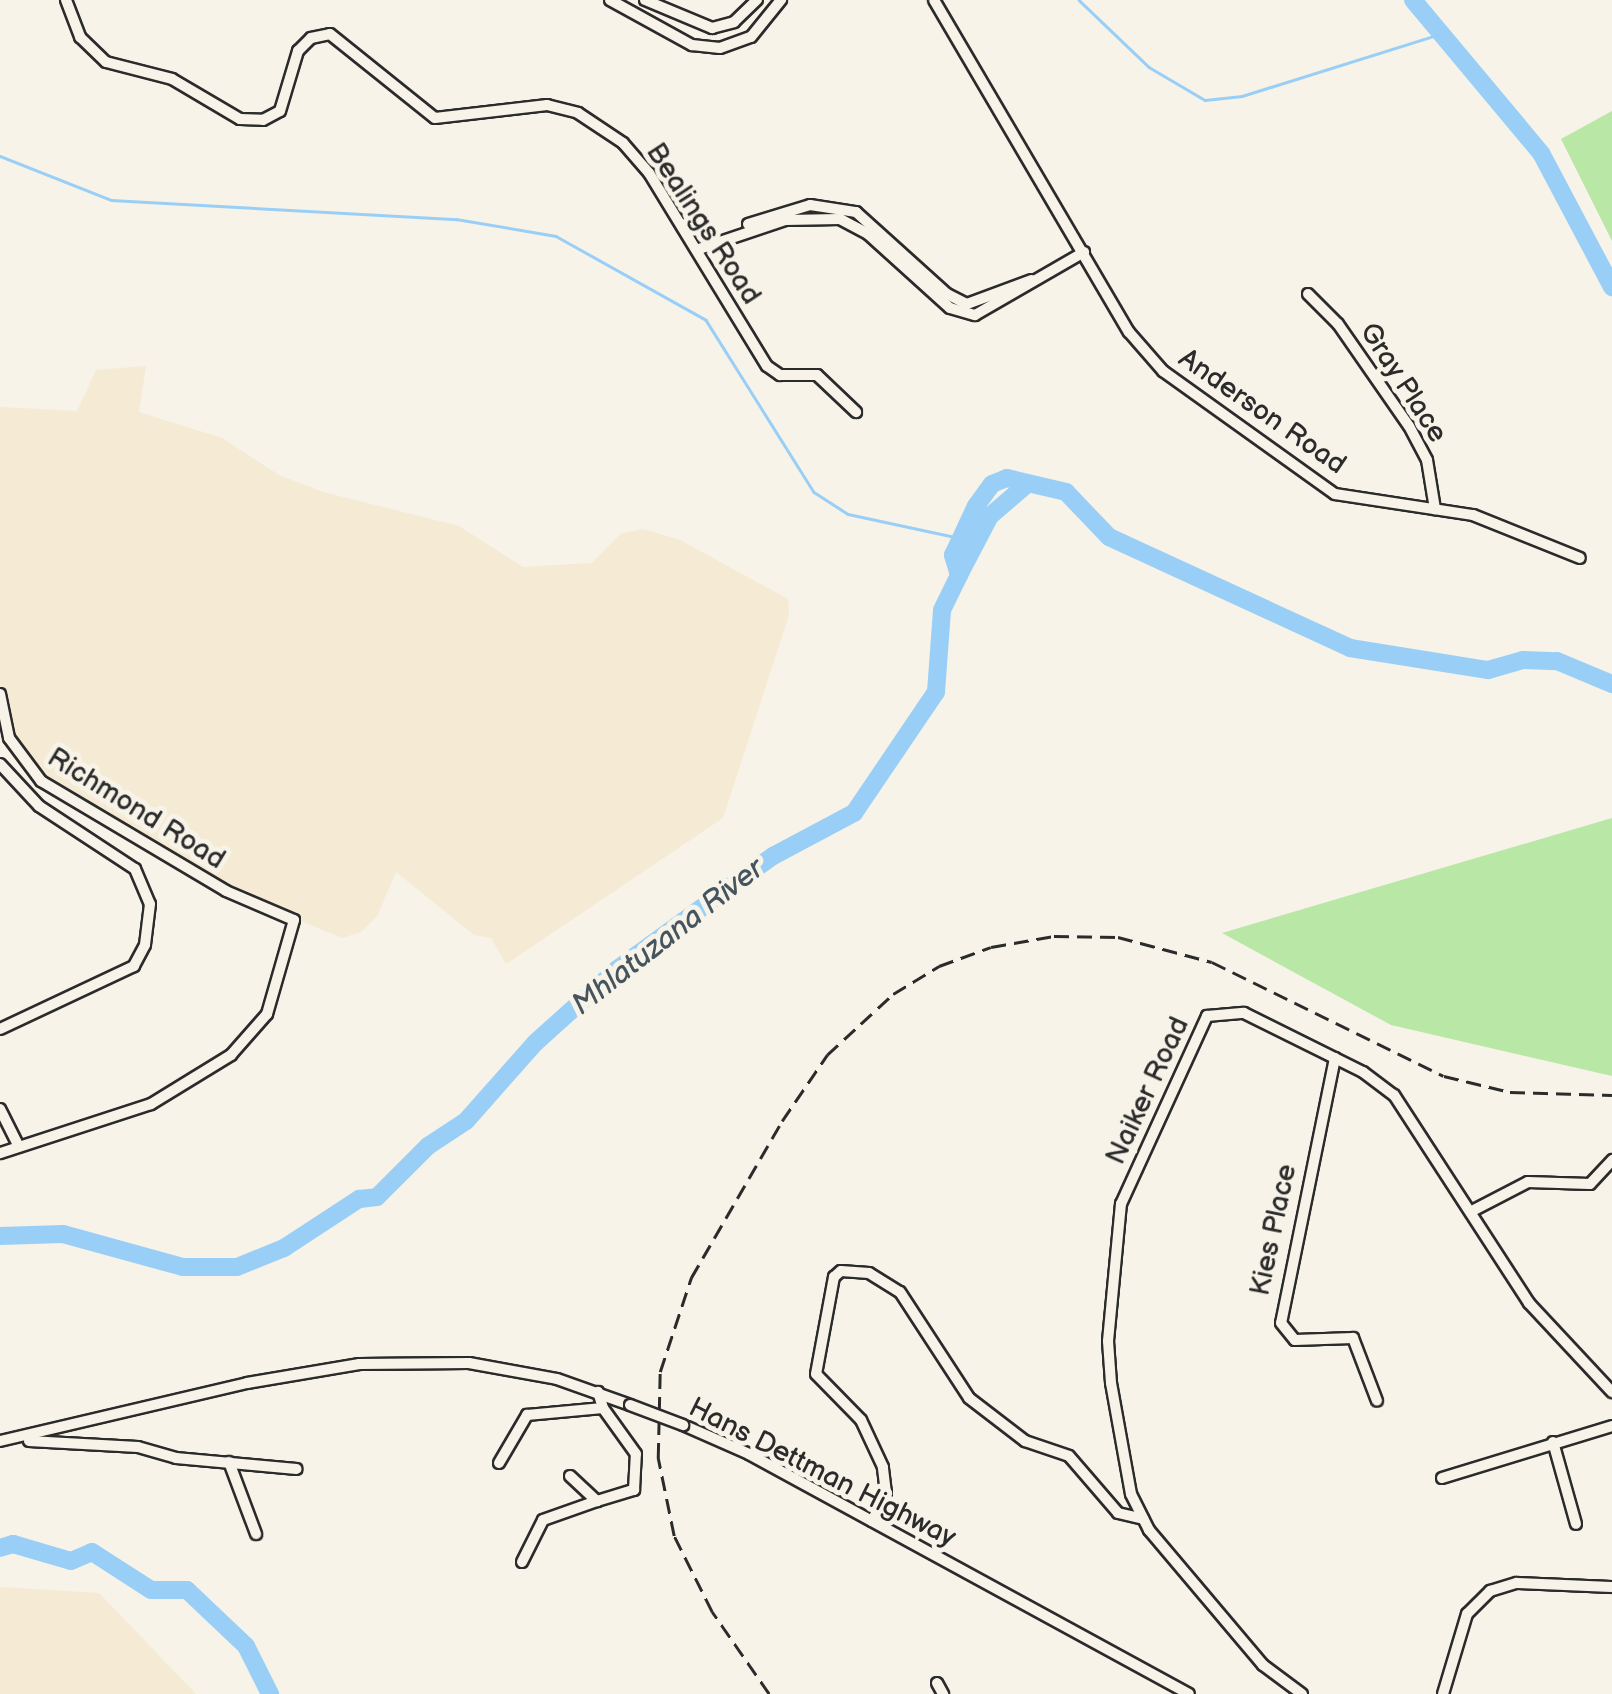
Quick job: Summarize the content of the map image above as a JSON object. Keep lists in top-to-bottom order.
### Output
{
  "streets": {
    "street": [
      "Bealings Road",
      "Gray Place",
      "Anderson Road",
      "Richmond Road",
      "Naiker Road",
      "Kies Place",
      "Hans Dettman Highway"
    ]
  },
  "crossings": [
    ["Gray Place", "Anderson Road"],
    ["Naiker Road", "Kies Place"]
  ],
  "water": ["Mhlatuzana River"]
}
